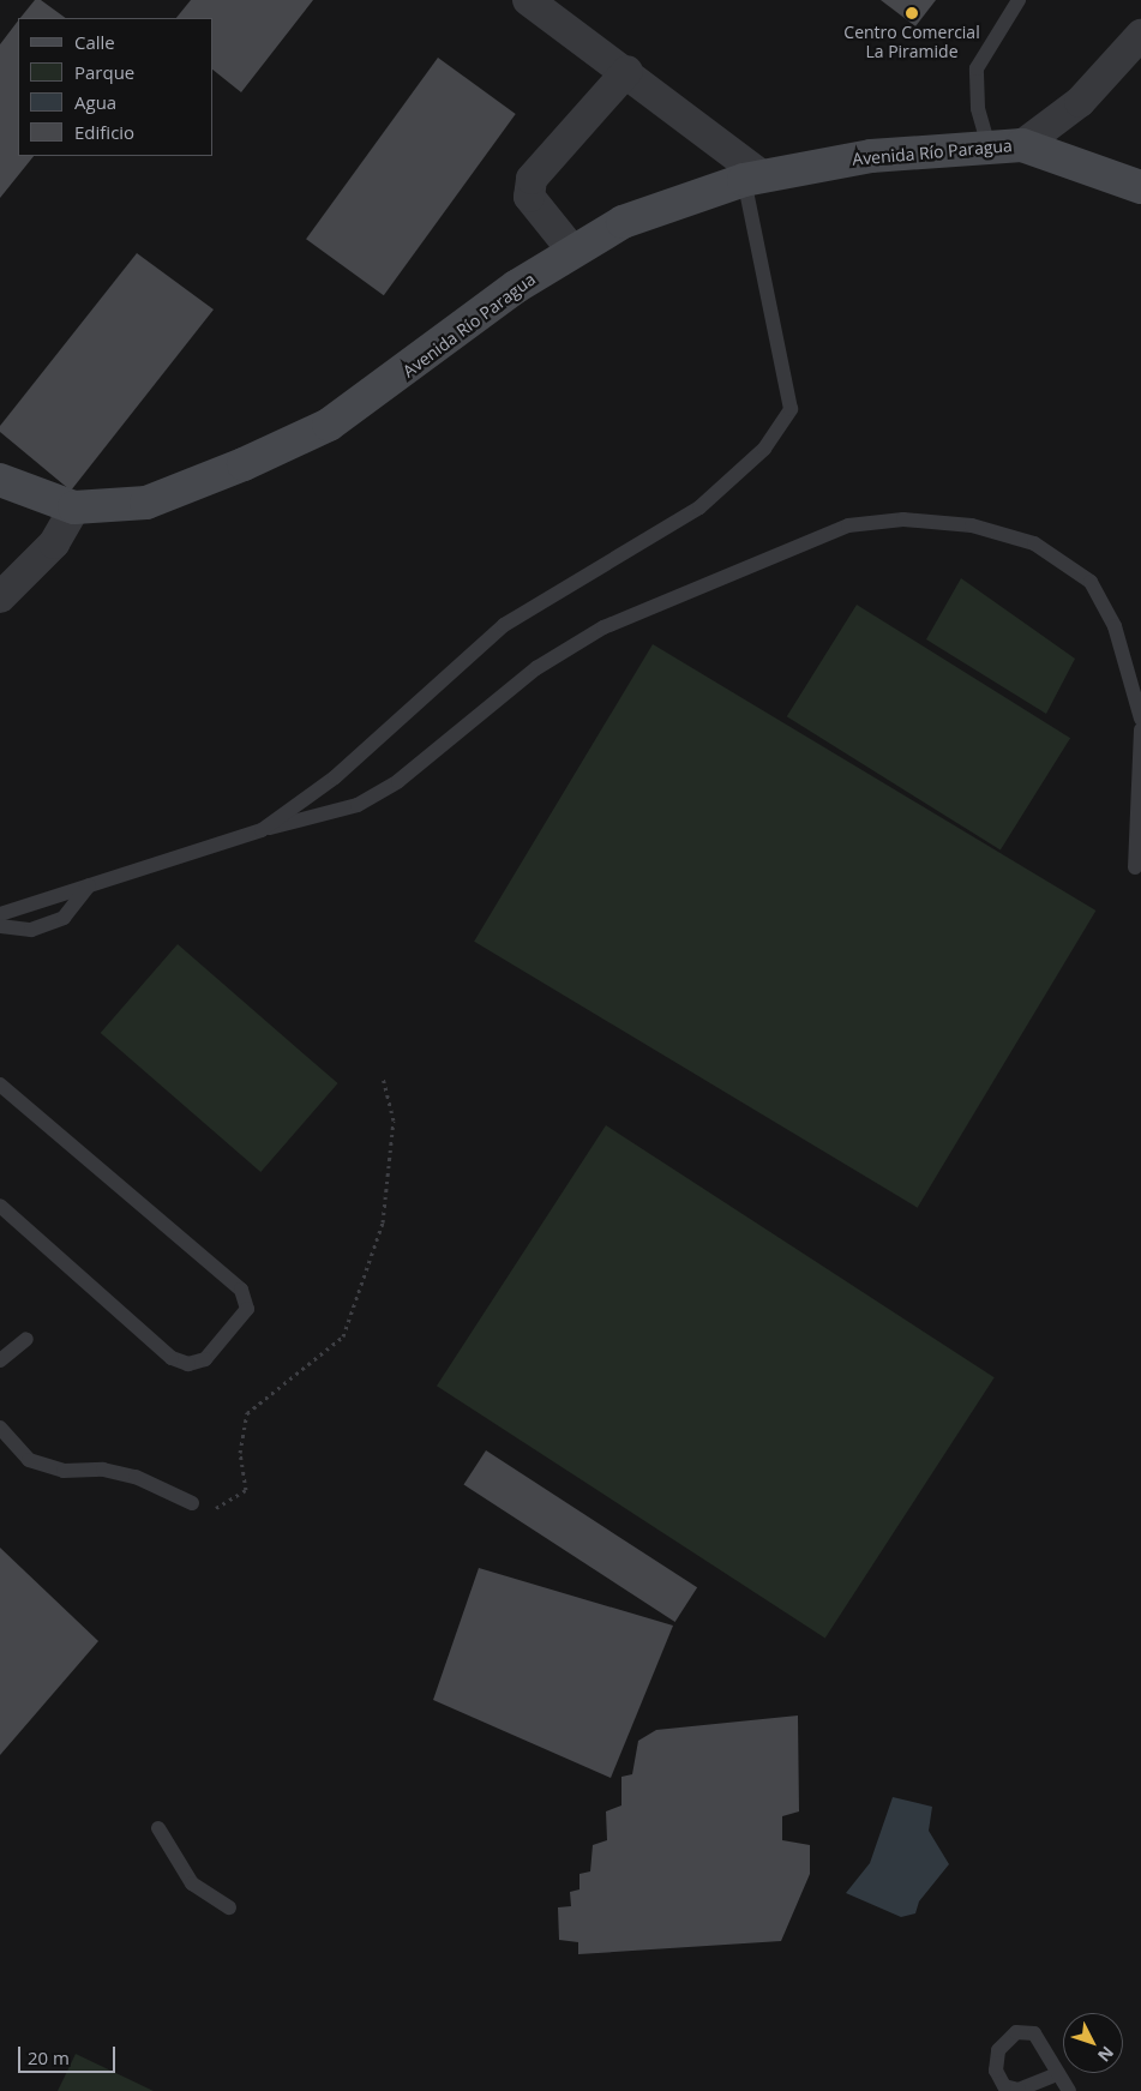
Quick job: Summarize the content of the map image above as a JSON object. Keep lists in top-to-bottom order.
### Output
{
  "streets": {
    "main road": ["Avenida Río Paragua"]
  },
  "places": ["Centro Comercial La Piramide"],
  "legend": [
    "Calle",
    "Parque",
    "Agua",
    "Edificio"
  ],
  "scale_bar": "20 m",
  "north": "bottom right"
}
